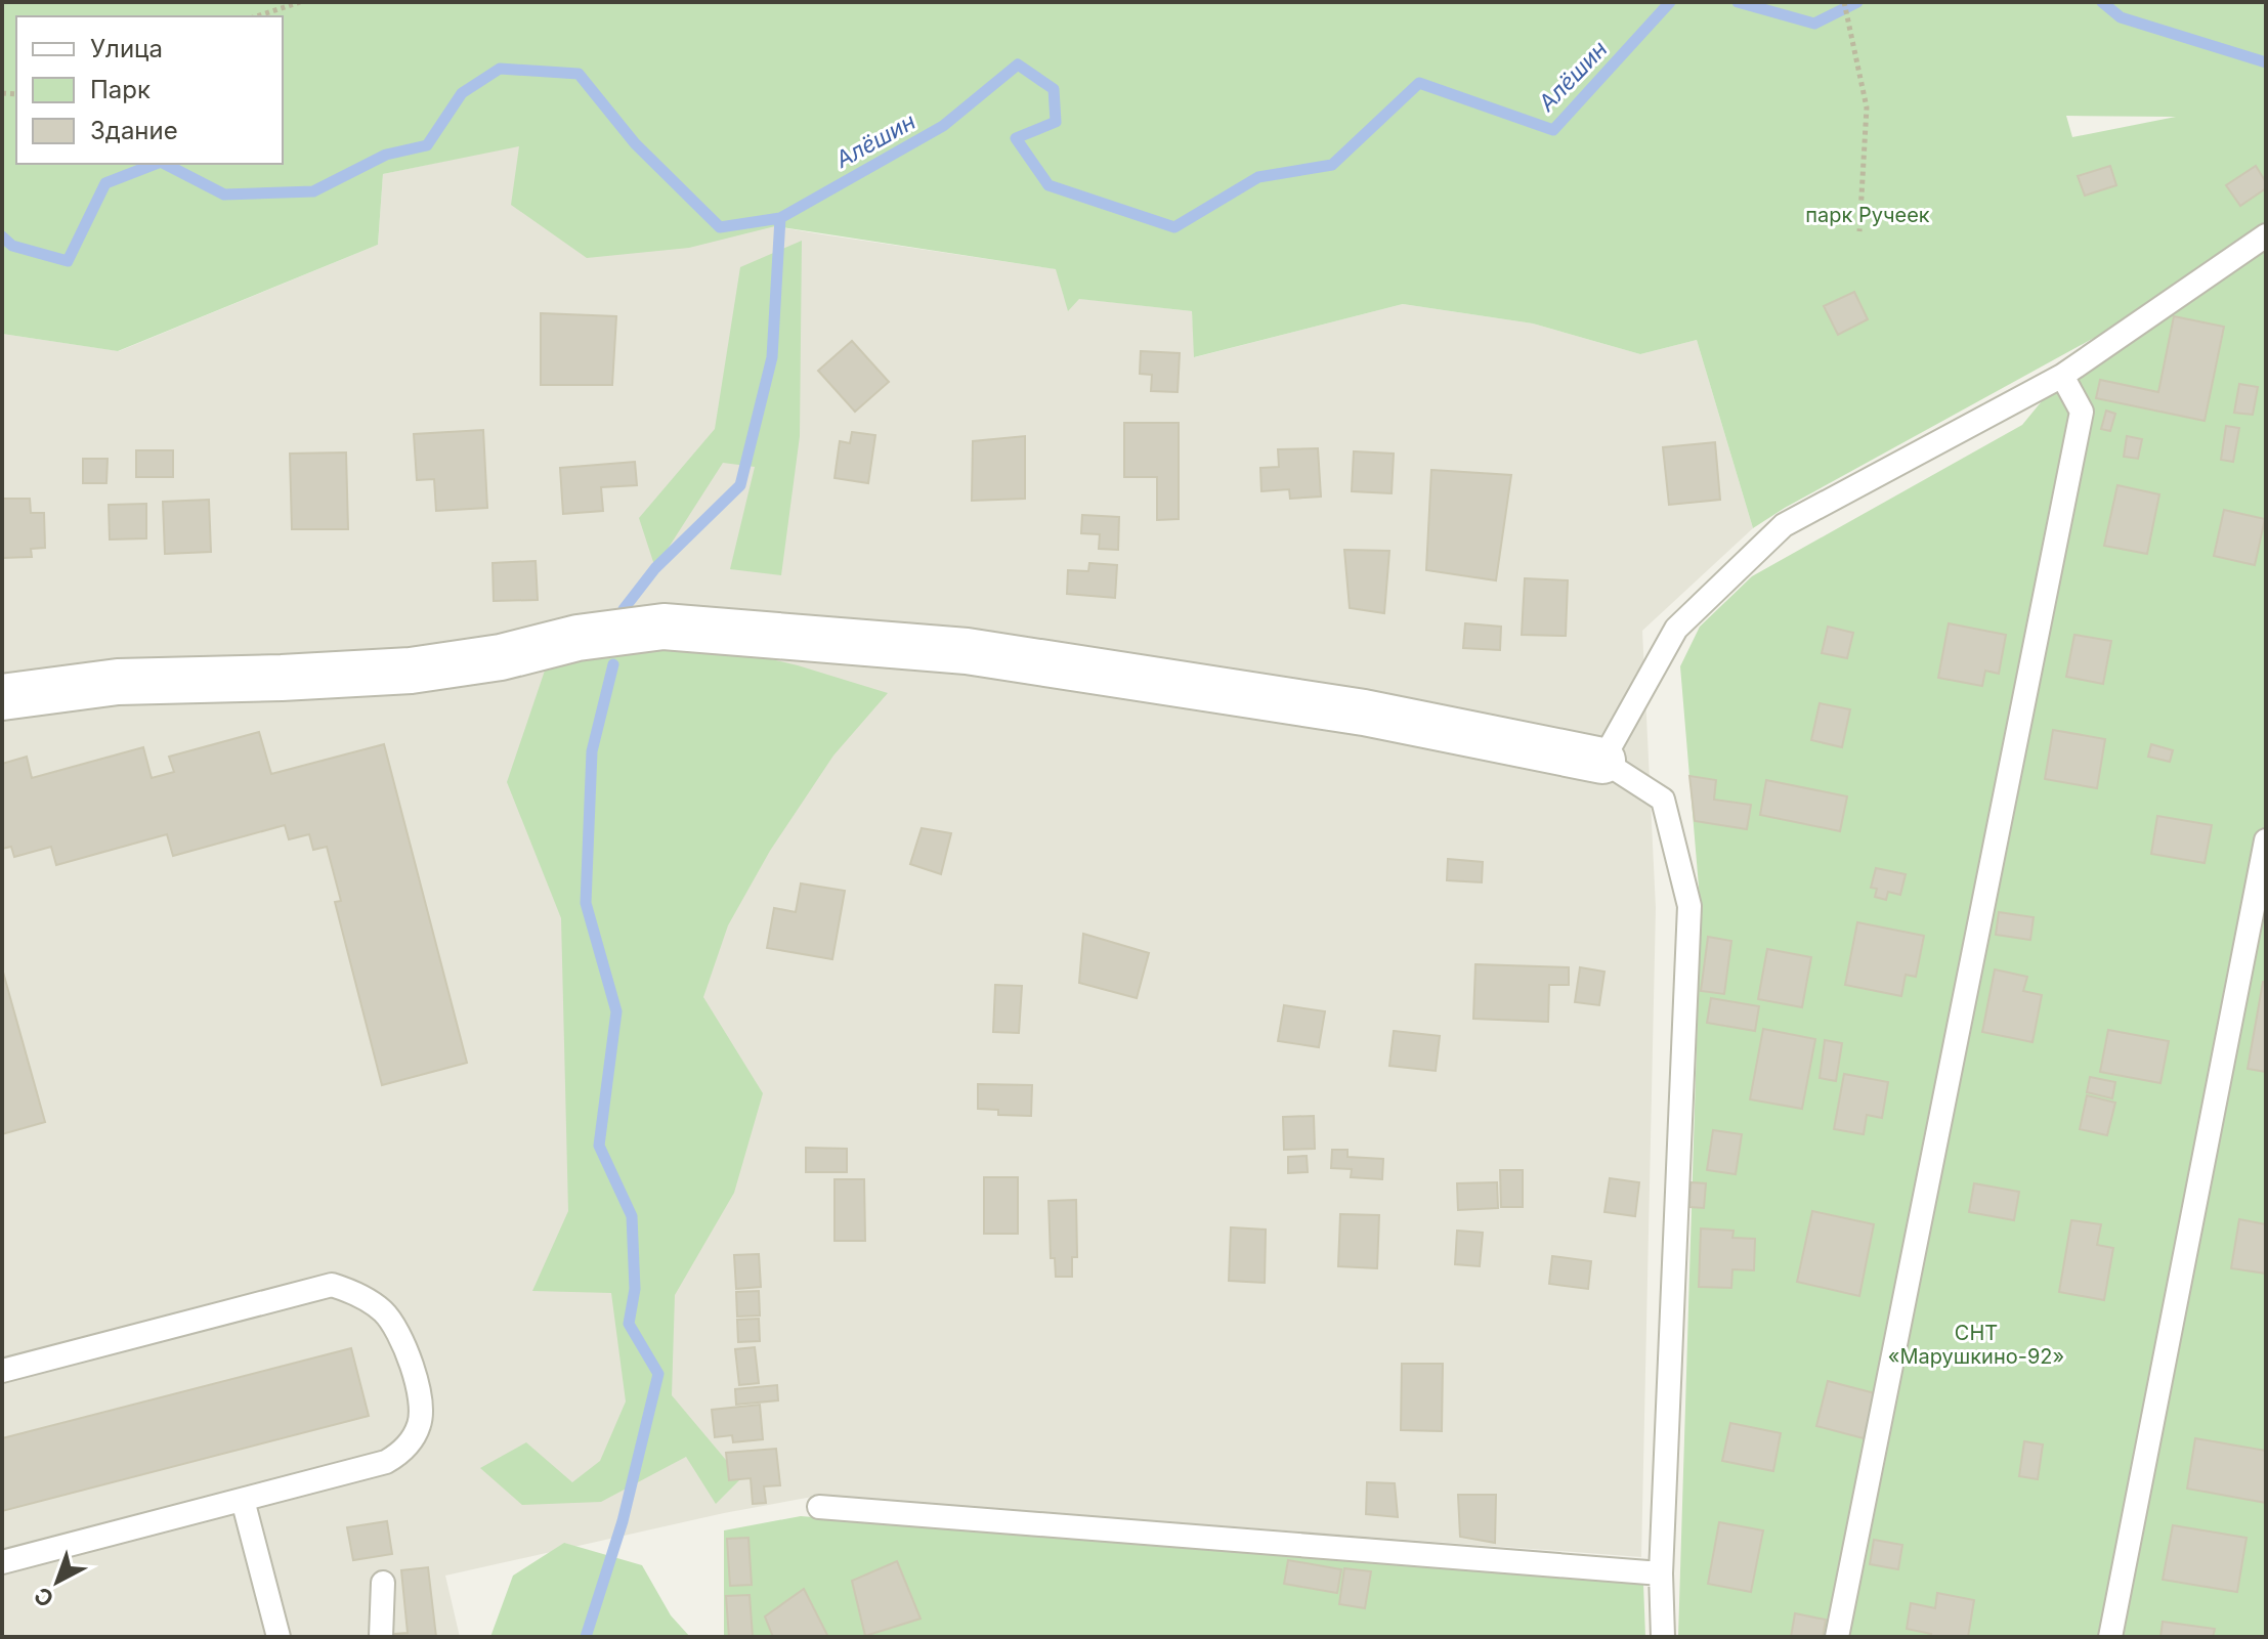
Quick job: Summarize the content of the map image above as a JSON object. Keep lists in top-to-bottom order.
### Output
{
  "water": ["Алёшин"],
  "parks": ["парк Ручеек", "СНТ «Марушкино-92»"],
  "legend": ["Улица", "Парк", "Здание"],
  "north": "bottom left"
}
